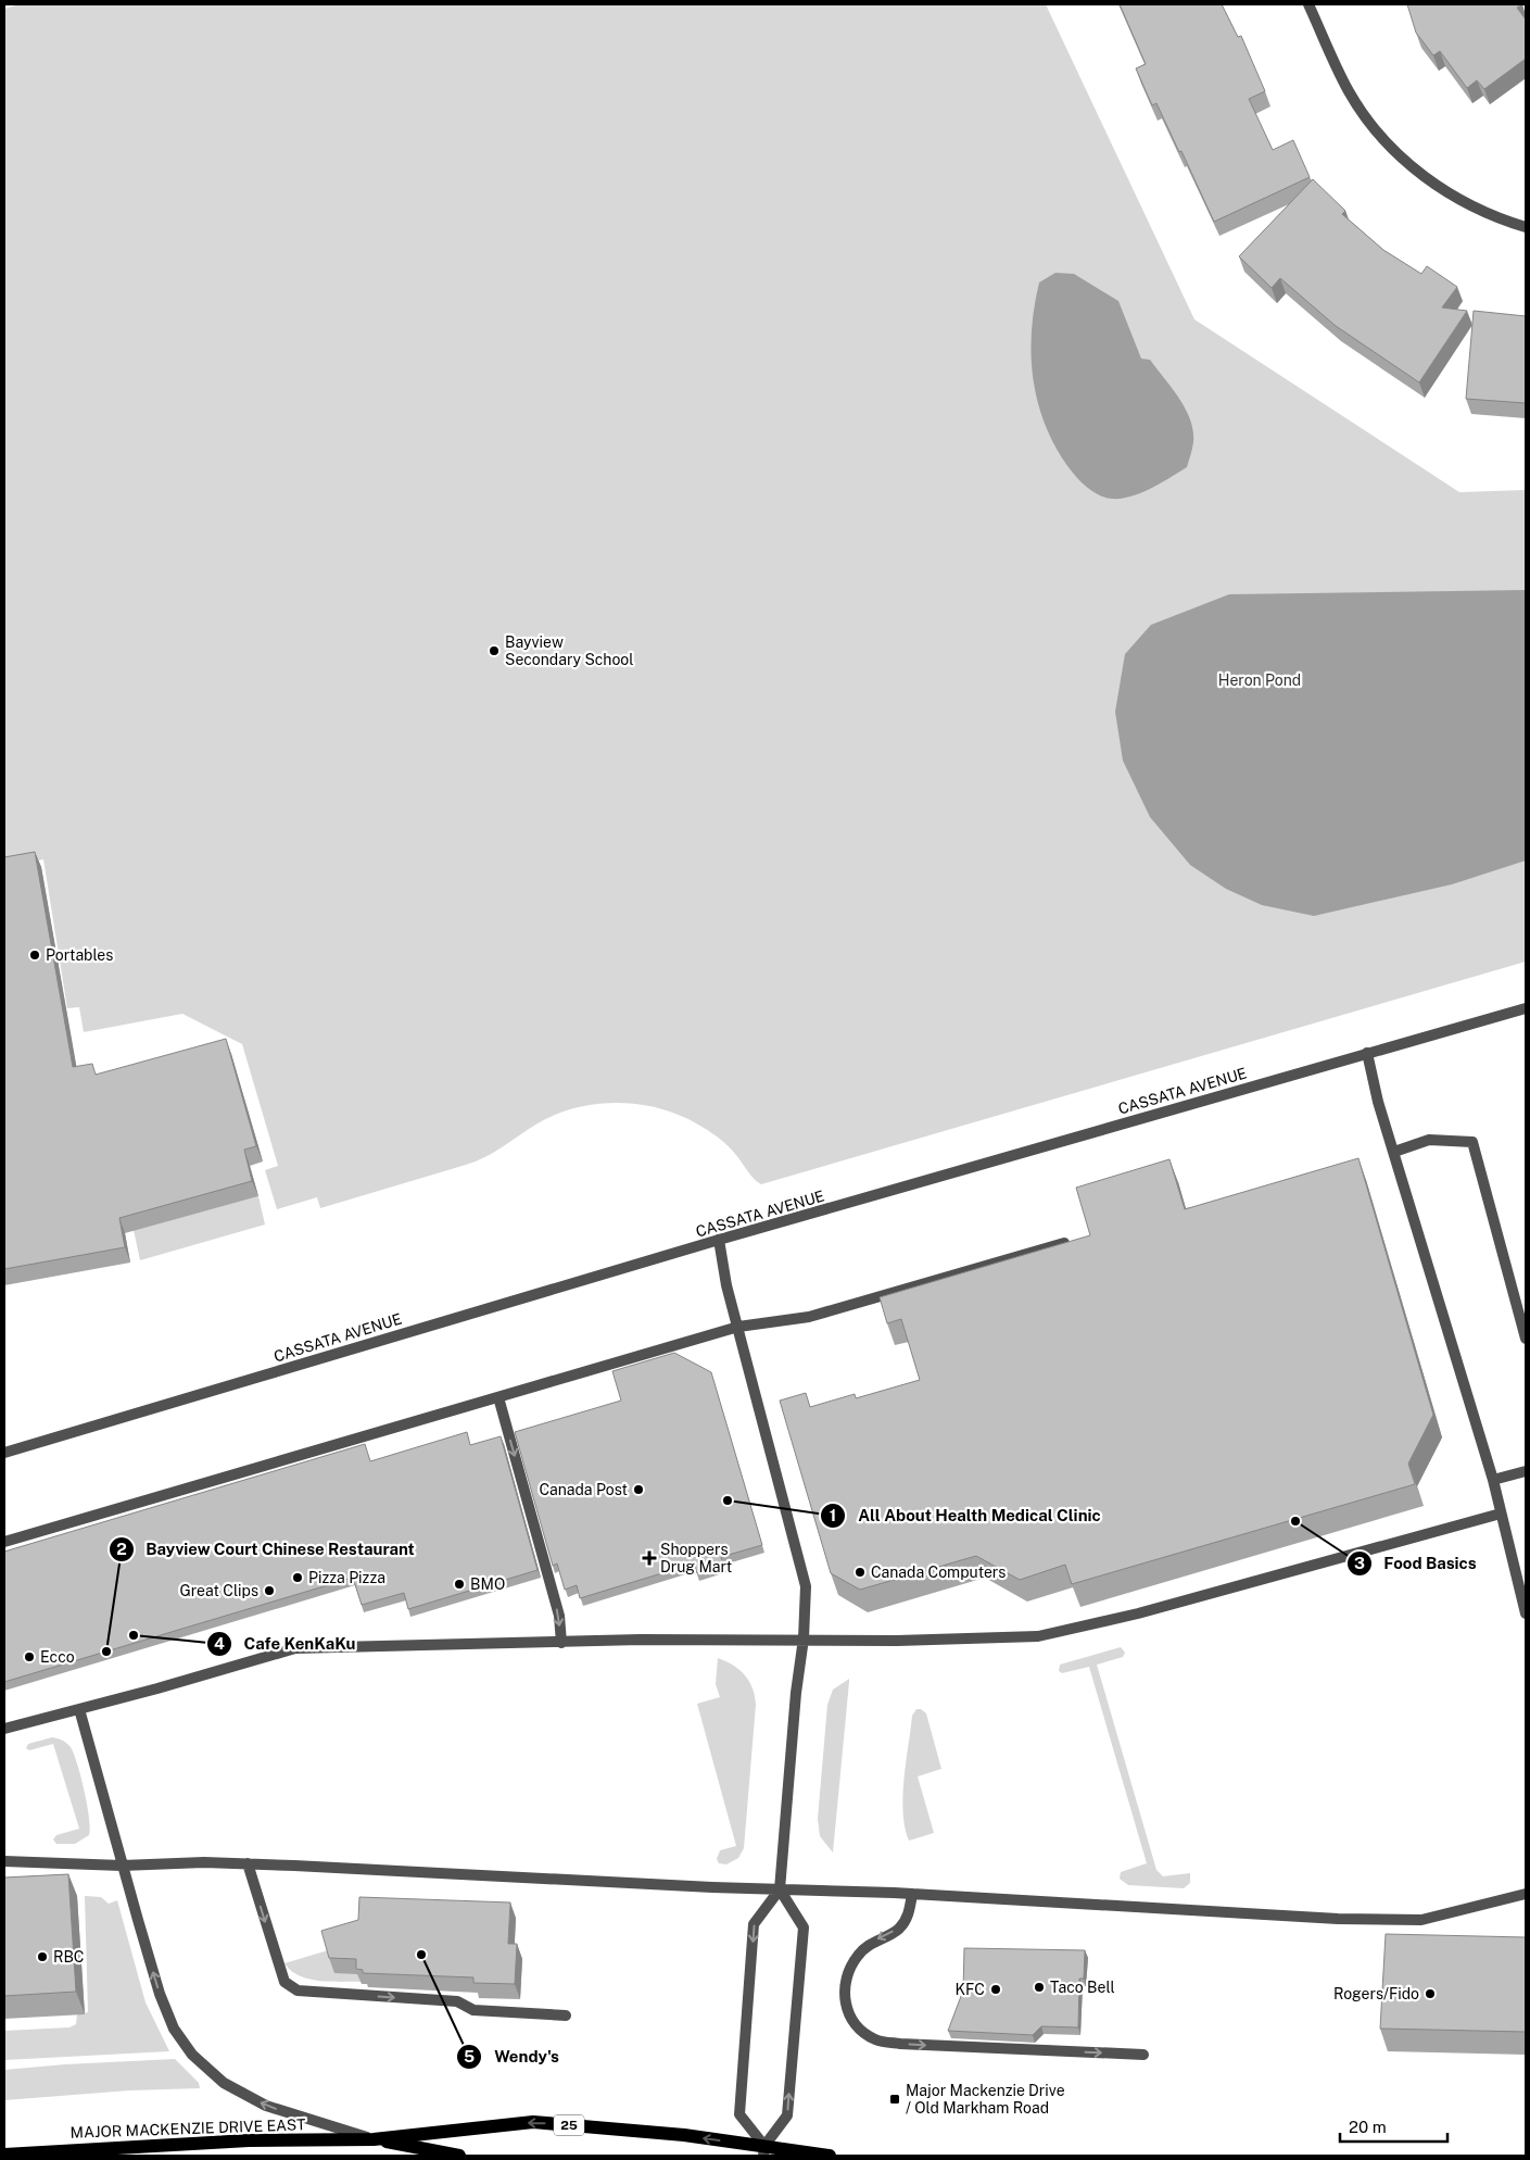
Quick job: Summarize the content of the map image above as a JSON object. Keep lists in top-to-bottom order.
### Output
{
  "streets": {
    "main road": ["25", "MAJOR MACKENZIE DRIVE EAST"],
    "street": ["CASSATA AVENUE"]
  },
  "one_way": ["MAJOR MACKENZIE DRIVE EAST"],
  "parks": ["Heron Pond"],
  "places": {
    "other": [
      "Bayview Secondary School",
      "Portables",
      "Canada Post",
      "All About Health Medical Clinic",
      "Food Basics",
      "Canada Computers",
      "Pizza Pizza",
      "BMO",
      "Great Clips",
      "Cafe KenKaKu",
      "Bayview Court Chinese Restaurant",
      "Ecco",
      "Wendy's",
      "RBC",
      "Taco Bell",
      "KFC",
      "Rogers/Fido"
    ],
    "health": ["Shoppers Drug Mart"],
    "transit": ["Major Mackenzie Drive / Old Markham Road"]
  },
  "scale_bar": "20 m"
}
